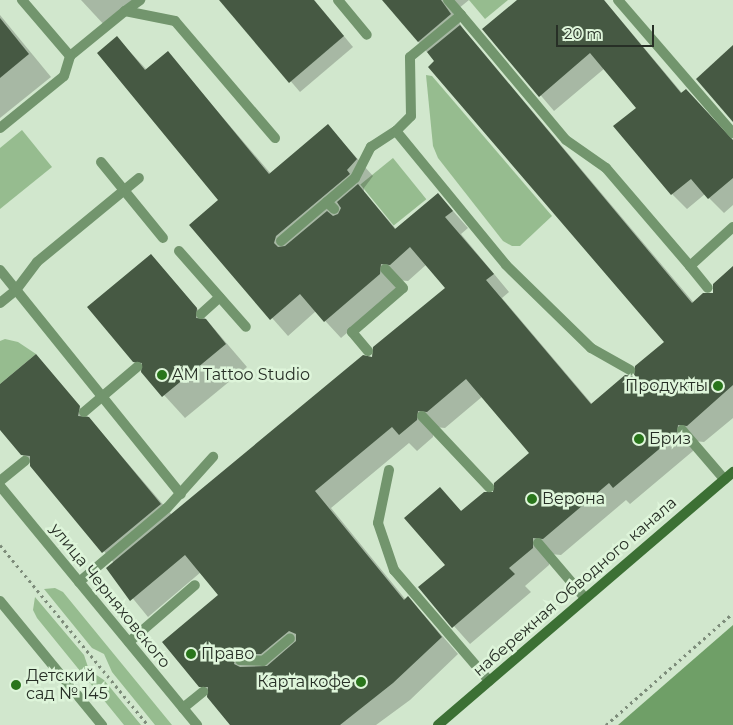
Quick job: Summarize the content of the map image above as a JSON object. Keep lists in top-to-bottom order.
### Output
{
  "streets": {
    "main road": ["набережная Обводного канала"],
    "street": ["улица Черняховского"]
  },
  "places": [
    "AM Tattoo Studio",
    "Продукты",
    "Бриз",
    "Верона",
    "Право",
    "Карта кофе",
    "Детский сад № 145"
  ],
  "scale_bar": "20 m"
}
